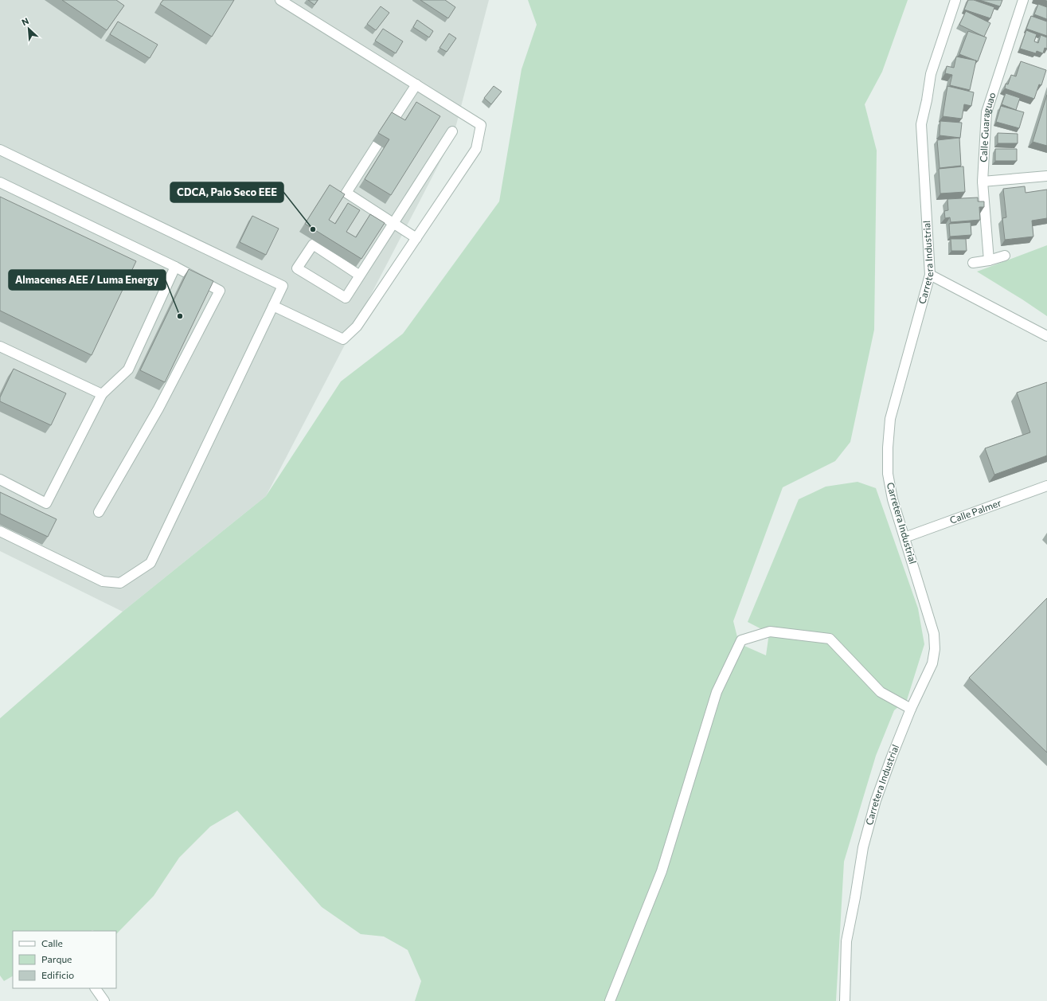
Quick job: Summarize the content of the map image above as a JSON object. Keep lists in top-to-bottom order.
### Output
{
  "streets": {
    "street": ["Calle Guaraguao", "Carretera Industrial", "Calle Palmer"]
  },
  "crossings": [
    ["Carretera Industrial", "Calle Palmer"]
  ],
  "places": ["CDCA, Palo Seco EEE", "Almacenes AEE / Luma Energy"],
  "legend": ["Calle", "Parque", "Edificio"],
  "north": "top left"
}
